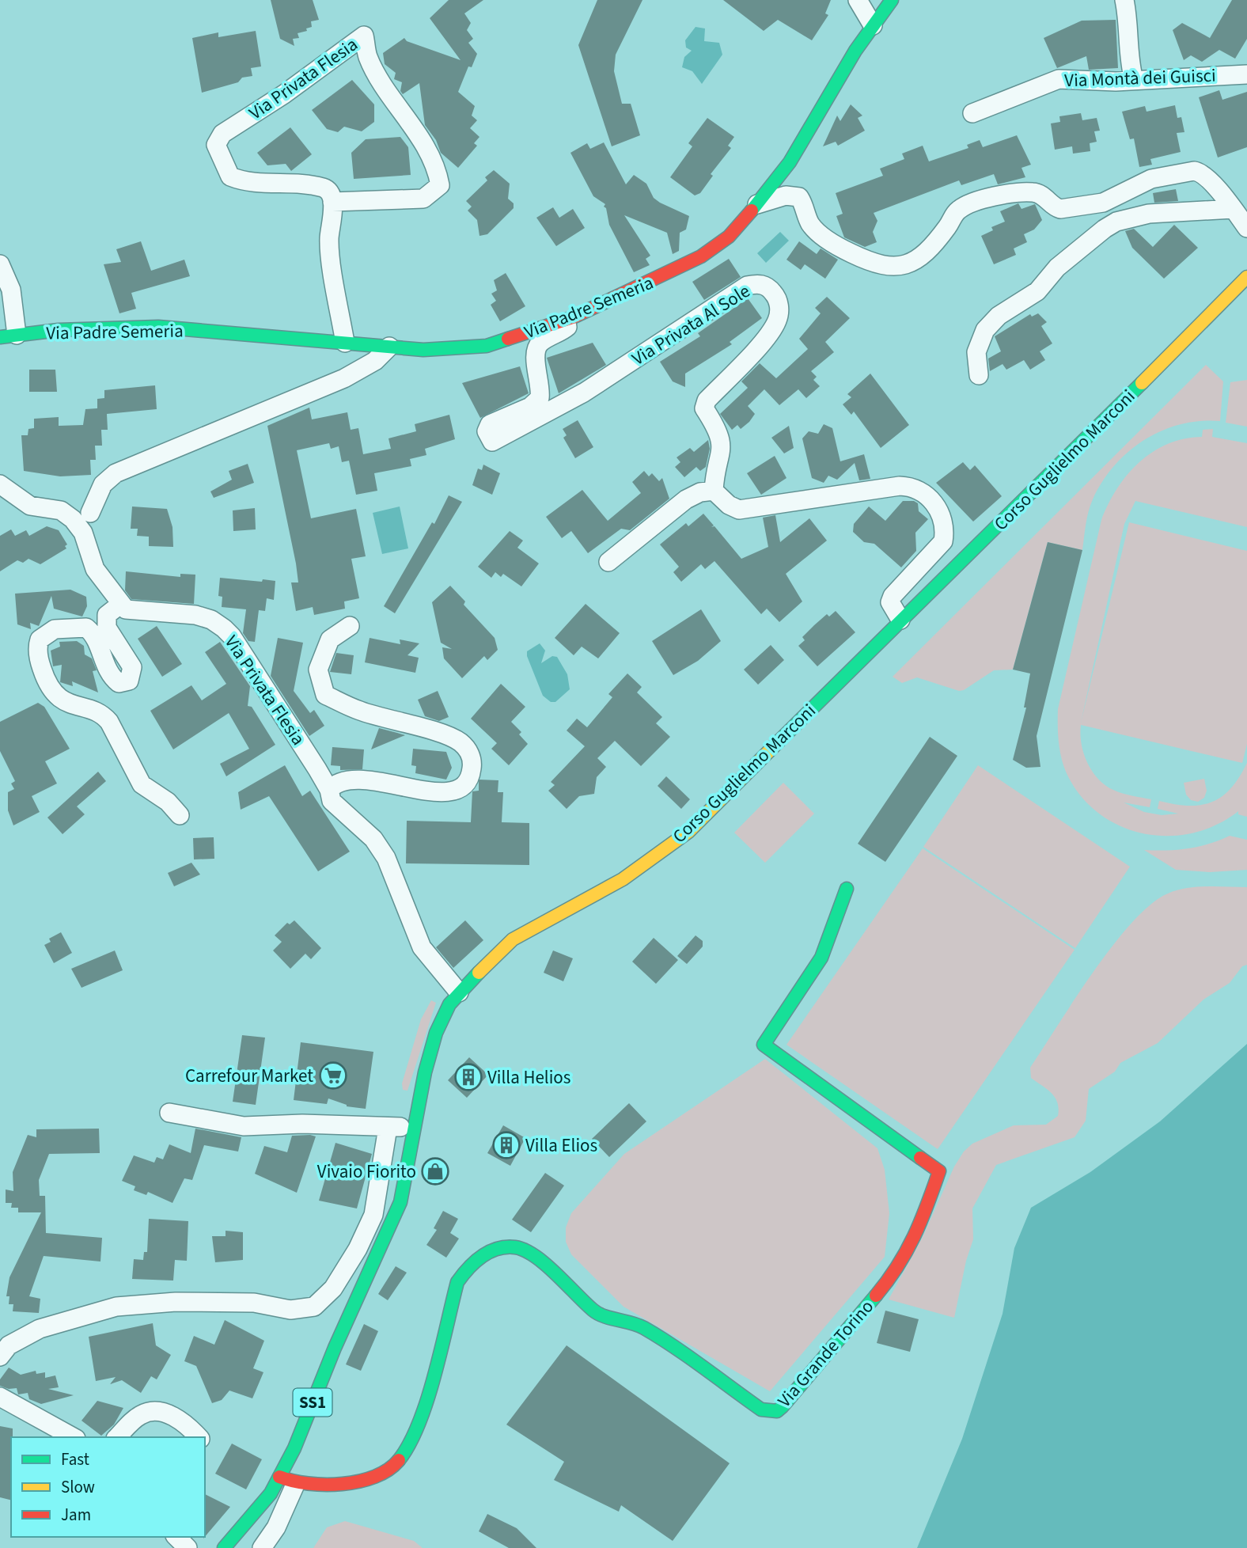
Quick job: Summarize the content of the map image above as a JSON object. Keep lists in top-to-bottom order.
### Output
{
  "streets": {
    "main road": [
      "Via Padre Semeria",
      "Corso Guglielmo Marconi",
      "Via Grande Torino",
      "SS1"
    ],
    "street": ["Via Montà dei Guisci", "Via Privata Flesia", "Via Privata Al Sole"]
  },
  "crossings": [
    ["Via Privata Flesia", "Corso Guglielmo Marconi"],
    ["Via Padre Semeria", "Via Privata Al Sole"],
    ["Corso Guglielmo Marconi", "Via Grande Torino"]
  ],
  "places": {
    "supermarket": ["Carrefour Market"],
    "building": ["Villa Helios", "Villa Elios"],
    "shop": ["Vivaio Fiorito"]
  },
  "legend": ["Fast", "Slow", "Jam"]
}
